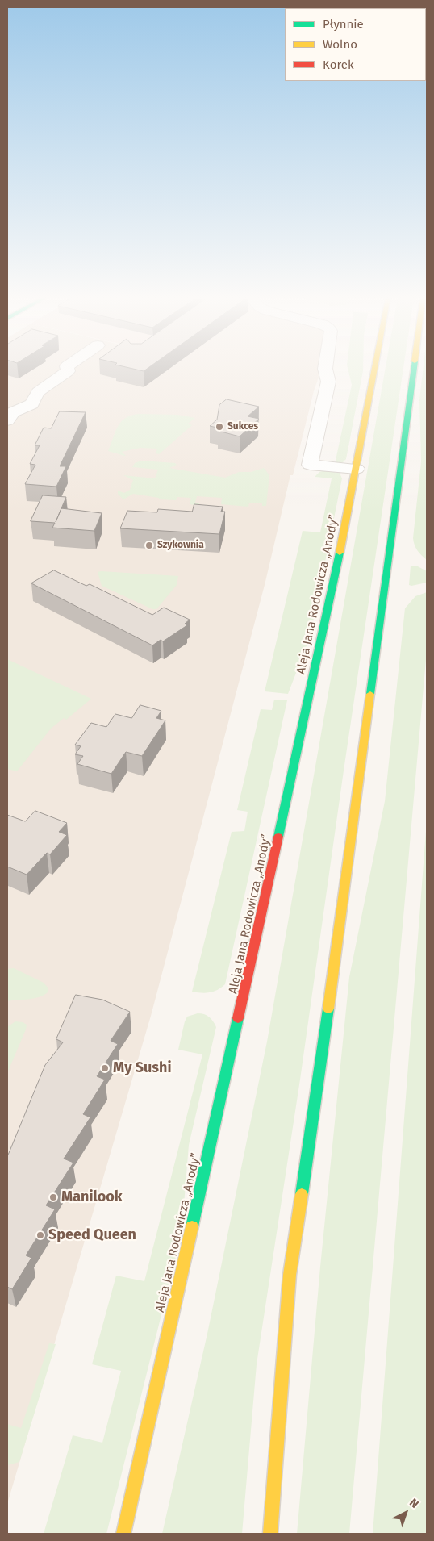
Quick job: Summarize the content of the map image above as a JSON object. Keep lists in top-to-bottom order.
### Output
{
  "streets": {
    "main road": ["Aleja Jana Rodowicza „Anody”"]
  },
  "places": [
    "Sukces",
    "Szykownia",
    "My Sushi",
    "Manilook",
    "Speed Queen"
  ],
  "legend": ["Płynnie", "Wolno", "Korek"],
  "north": "top right"
}
